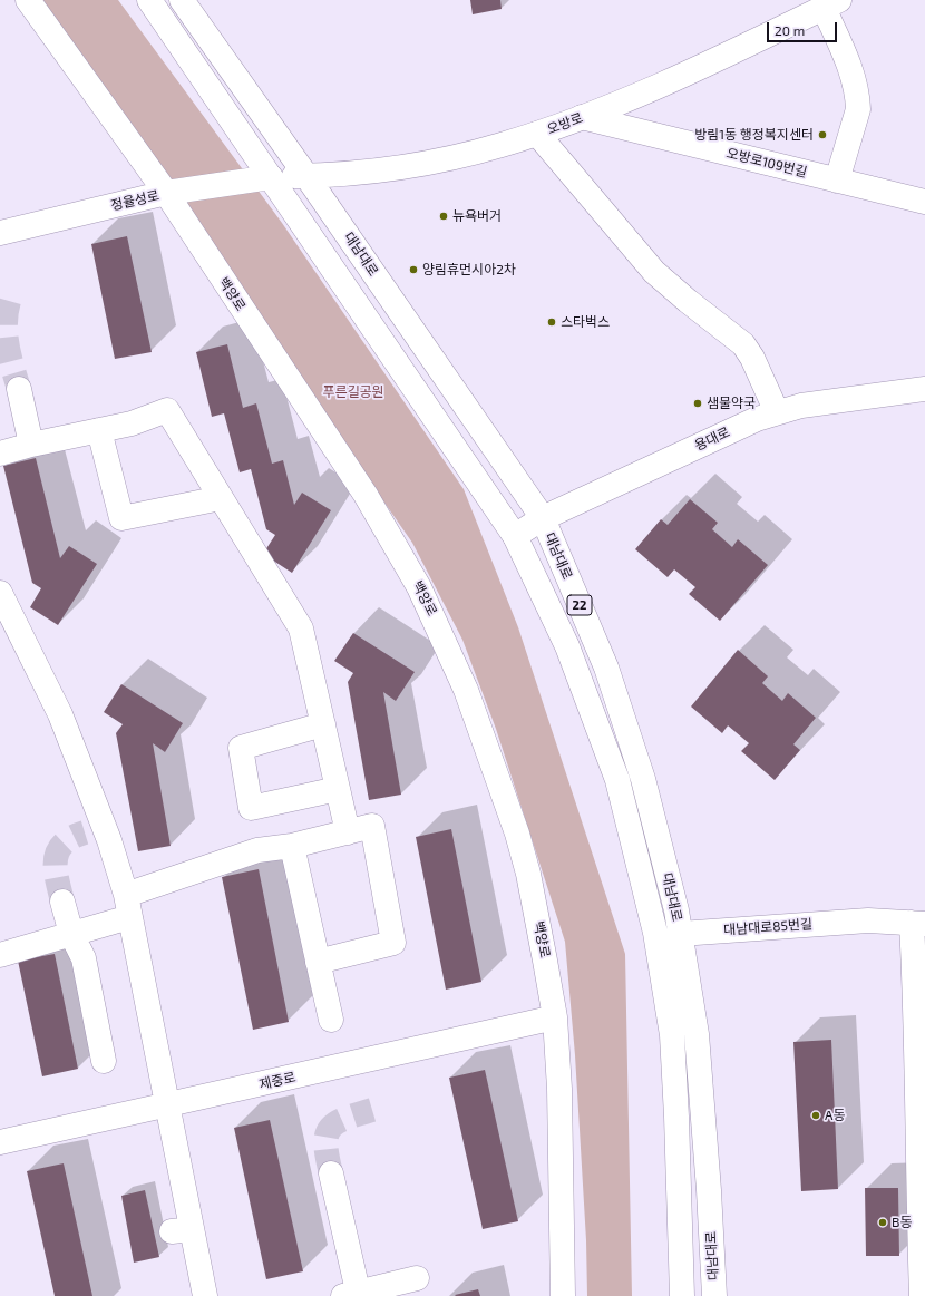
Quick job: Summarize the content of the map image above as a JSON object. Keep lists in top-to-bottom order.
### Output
{
  "streets": {
    "main road": [
      "오방로",
      "오방로109번길",
      "정율성로",
      "대남대로",
      "백양로",
      "용대로",
      "22",
      "대남대로85번길",
      "제중로"
    ]
  },
  "crossings": [
    ["오방로", "오방로109번길"],
    ["오방로", "정율성로"],
    ["오방로", "대남대로"],
    ["정율성로", "대남대로"],
    ["정율성로", "백양로"],
    ["대남대로", "용대로"],
    ["대남대로", "대남대로85번길"],
    ["백양로", "제중로"]
  ],
  "parks": ["푸른길공원"],
  "places": [
    "방림1동 행정복지센터",
    "뉴욕버거",
    "양림휴먼시아2차",
    "스타벅스",
    "샘물약국",
    "A동",
    "B동"
  ],
  "scale_bar": "20 m"
}
